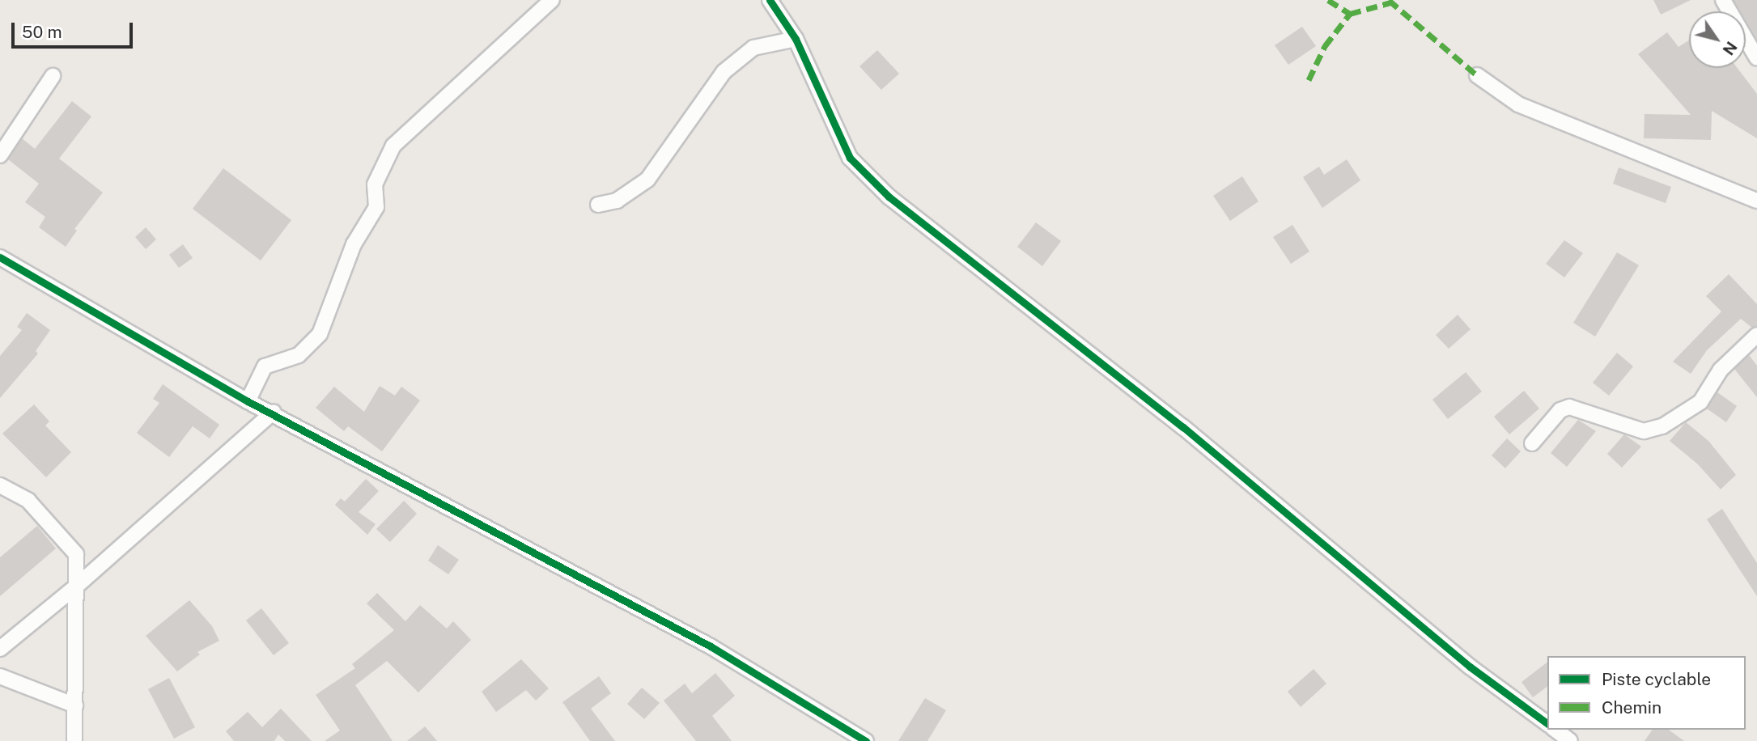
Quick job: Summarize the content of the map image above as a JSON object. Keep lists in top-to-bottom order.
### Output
{
  "legend": ["Piste cyclable", "Chemin"],
  "scale_bar": "50 m",
  "north": "bottom right"
}
